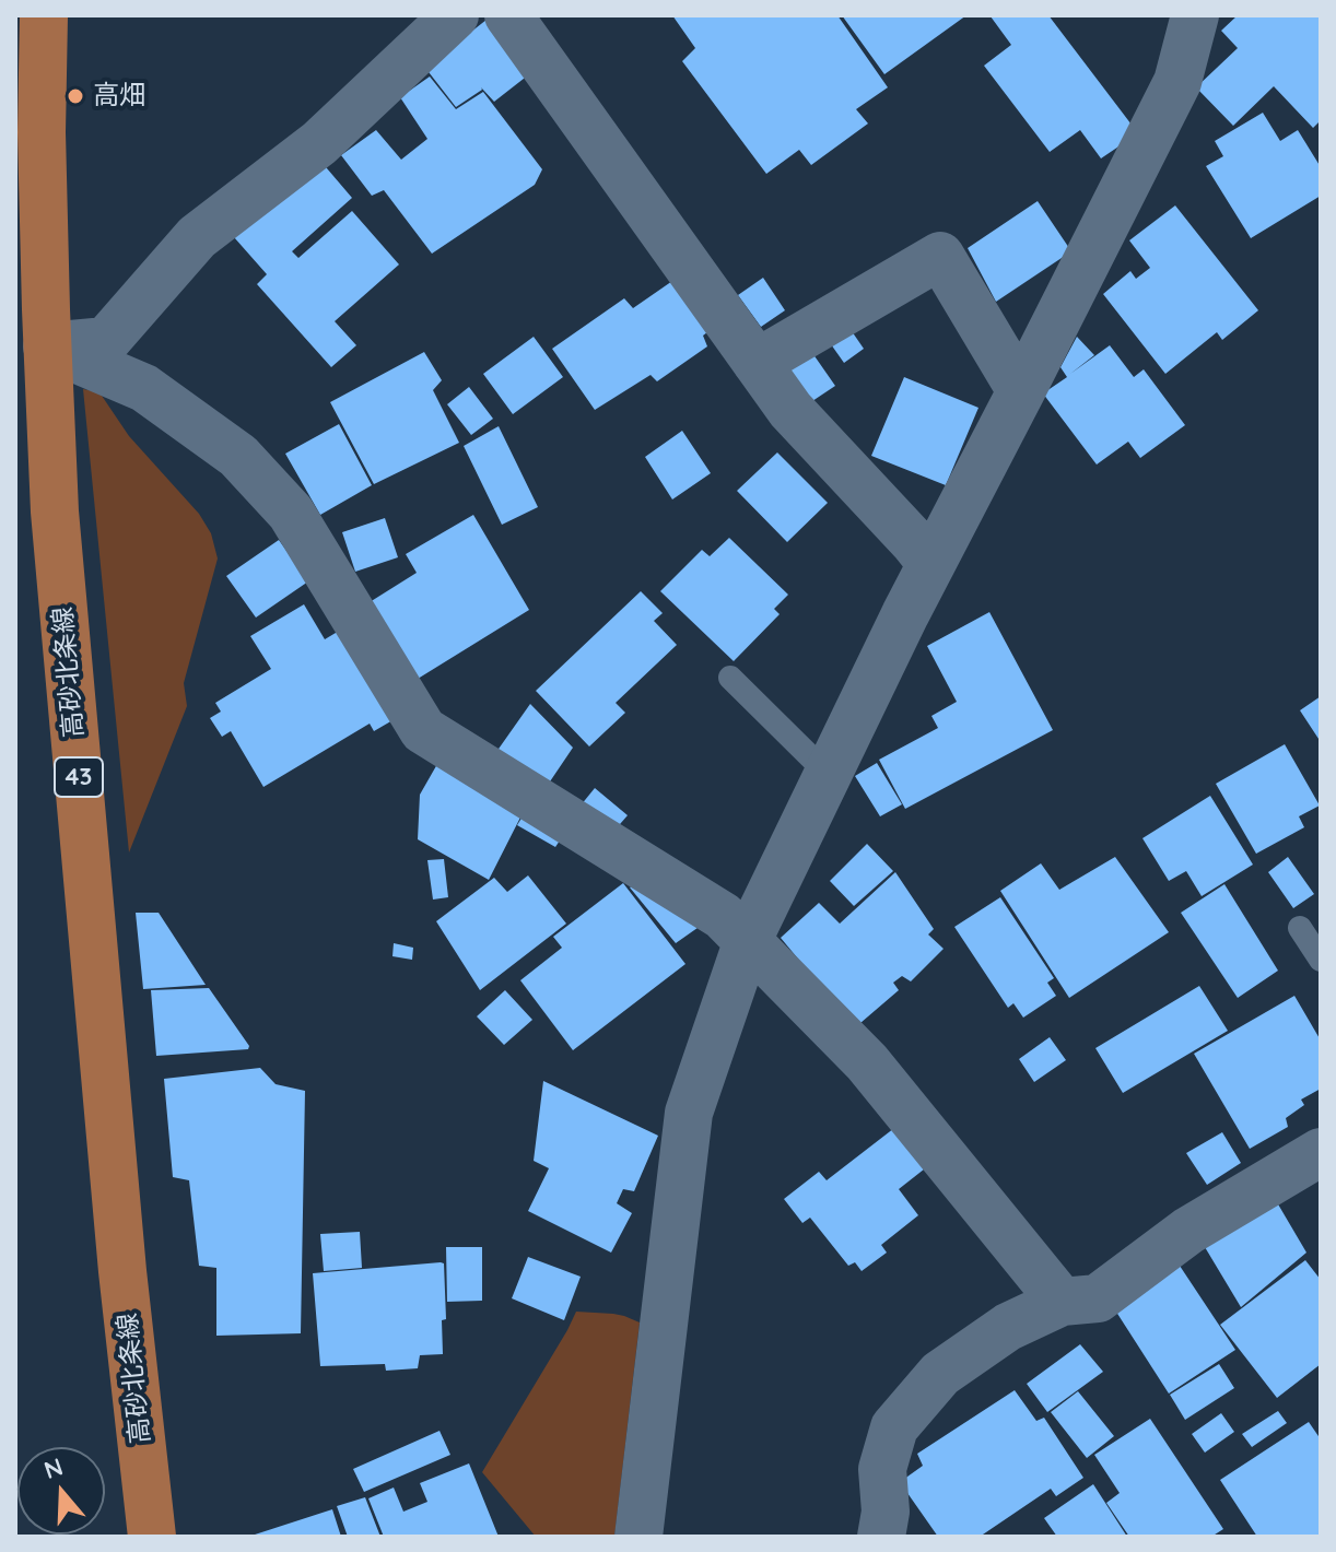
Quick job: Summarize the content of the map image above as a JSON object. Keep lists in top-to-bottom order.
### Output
{
  "streets": {
    "main road": ["高砂北条線", "43"]
  },
  "places": ["高畑"],
  "north": "top"
}
